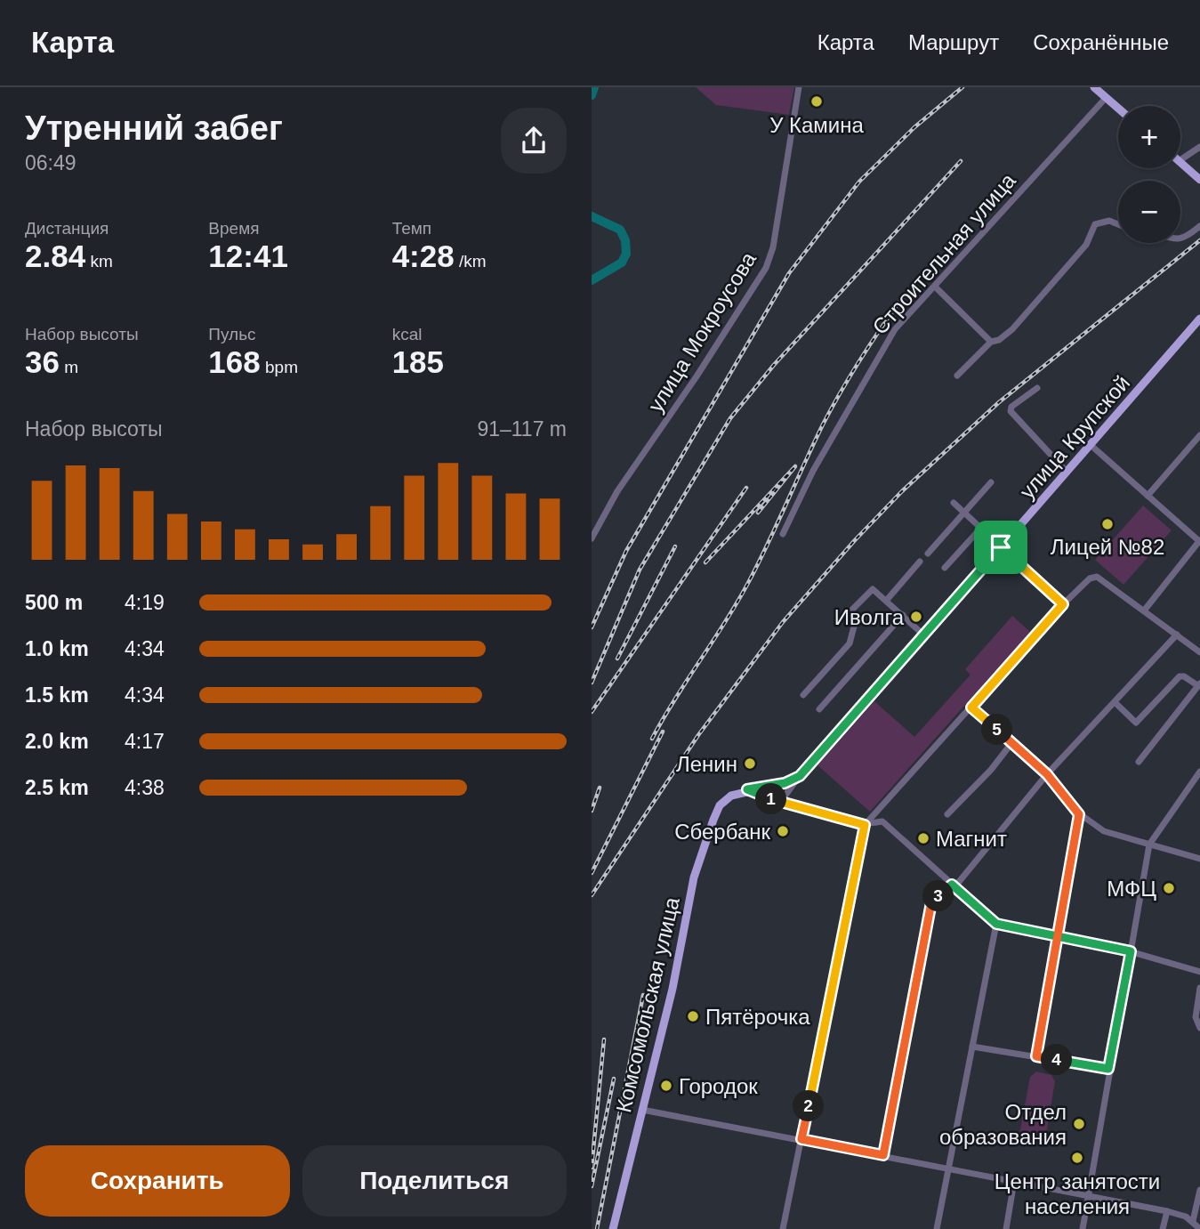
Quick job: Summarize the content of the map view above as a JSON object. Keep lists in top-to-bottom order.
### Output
{
  "streets": {
    "main road": ["улица Крупской", "Комсомольская улица"],
    "street": ["Строительная улица", "улица Мокроусова"]
  },
  "places": [
    "У Камина",
    "Лицей №82",
    "Иволга",
    "Ленин",
    "Сбербанк",
    "Магнит",
    "МФЦ",
    "Пятёрочка",
    "Городок",
    "Отдел образования",
    "Центр занятости населения"
  ],
  "page": {
    "header": "Карта",
    "nav": ["Карта", "Маршрут", "Сохранённые"],
    "heading": ["Утренний забег", "06:49"],
    "map_buttons": ["+", "−"],
    "stats": [
      ["Дистанция", "2.84 km"],
      ["Время", "12:41"],
      ["Темп", "4:28 /km"],
      ["Набор высоты", "36 m"],
      ["Пульс", "168 bpm"],
      ["kcal", "185"]
    ],
    "chart": ["Набор высоты", "91–117 m"],
    "list": [
      {
        "name": "500 m",
        "note": "4:19"
      },
      {
        "name": "1.0 km",
        "note": "4:34"
      },
      {
        "name": "1.5 km",
        "note": "4:34"
      },
      {
        "name": "2.0 km",
        "note": "4:17"
      },
      {
        "name": "2.5 km",
        "note": "4:38"
      }
    ],
    "pins": [
      "5",
      "1",
      "3",
      "4",
      "2"
    ],
    "buttons": ["Сохранить", "Поделиться"]
  }
}
